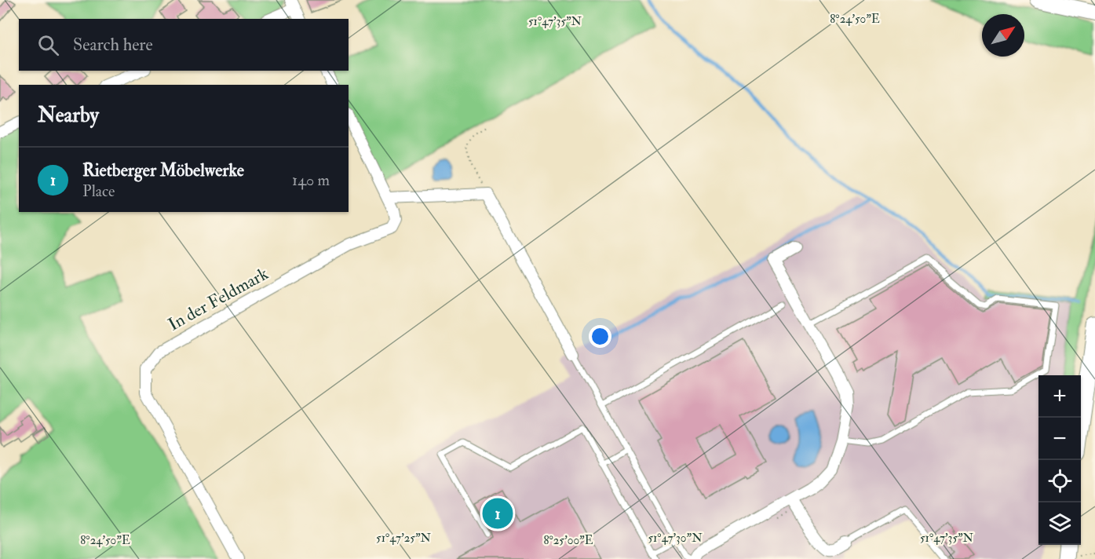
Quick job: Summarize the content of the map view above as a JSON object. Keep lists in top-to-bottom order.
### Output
{
  "streets": {
    "street": ["In der Feldmark"]
  },
  "north": "top right",
  "page": {
    "search": "Search here",
    "heading": "Nearby",
    "list": [
      {
        "mark": "1",
        "name": "Rietberger Möbelwerke",
        "note": "Place",
        "value": "140 m"
      }
    ],
    "map_buttons": ["+", "−"],
    "pins": "1"
  },
  "coordinates": [
    "8°24'50\"E",
    "51°47'35\"N",
    "51°47'25\"N",
    "51°47'30\"N",
    "8°25'00\"E"
  ]
}
